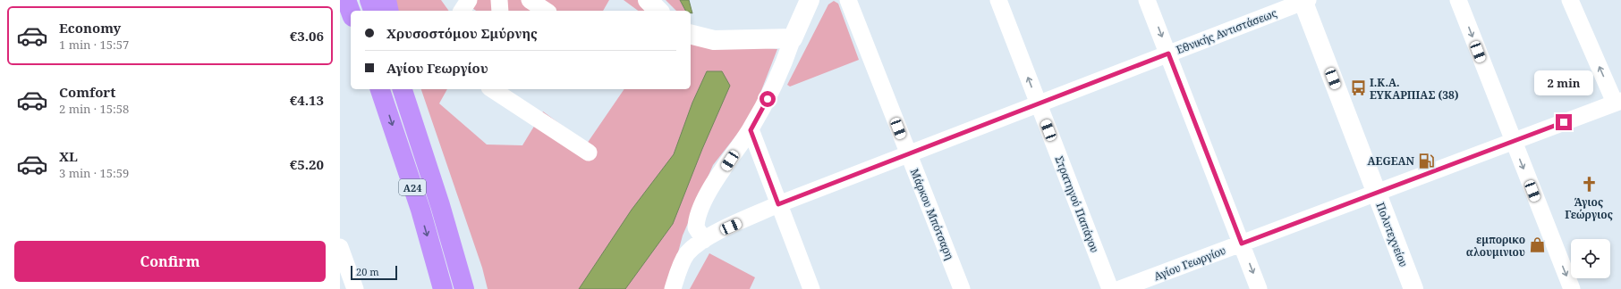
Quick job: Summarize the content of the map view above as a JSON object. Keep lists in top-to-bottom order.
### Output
{
  "streets": {
    "highway": ["Α24"],
    "street": [
      "Εθνικής Αντιστάσεως",
      "Στρατηγού Παπάγου",
      "Μάρκου Μπότσαρη",
      "Πολυτεχνείου",
      "Αγίου Γεωργίου"
    ]
  },
  "crossings": [
    ["Εθνικής Αντιστάσεως", "Στρατηγού Παπάγου"],
    ["Εθνικής Αντιστάσεως", "Μάρκου Μπότσαρη"],
    ["Εθνικής Αντιστάσεως", "Πολυτεχνείου"],
    ["Πολυτεχνείου", "Αγίου Γεωργίου"]
  ],
  "places": {
    "bus stop": ["Ι.Κ.Α. ΕΥΚΑΡΠΙΑΣ (38)"],
    "fuel station": ["AEGEAN"],
    "church": ["Άγιος Γεώργιος"],
    "shop": ["εμπορικο αλουμινιου"]
  },
  "scale_bar": "20 m",
  "page": {
    "list": [
      {
        "name": "Economy",
        "note": "1 min · 15:57",
        "value": "€3.06"
      },
      {
        "name": "Comfort",
        "note": "2 min · 15:58",
        "value": "€4.13"
      },
      {
        "name": "XL",
        "note": "3 min · 15:59",
        "value": "€5.20"
      }
    ],
    "banner": ["Χρυσοστόμου Σμύρνης", "Αγίου Γεωργίου"],
    "bubble": "2 min",
    "buttons": "Confirm",
    "scale": "20 m"
  }
}
